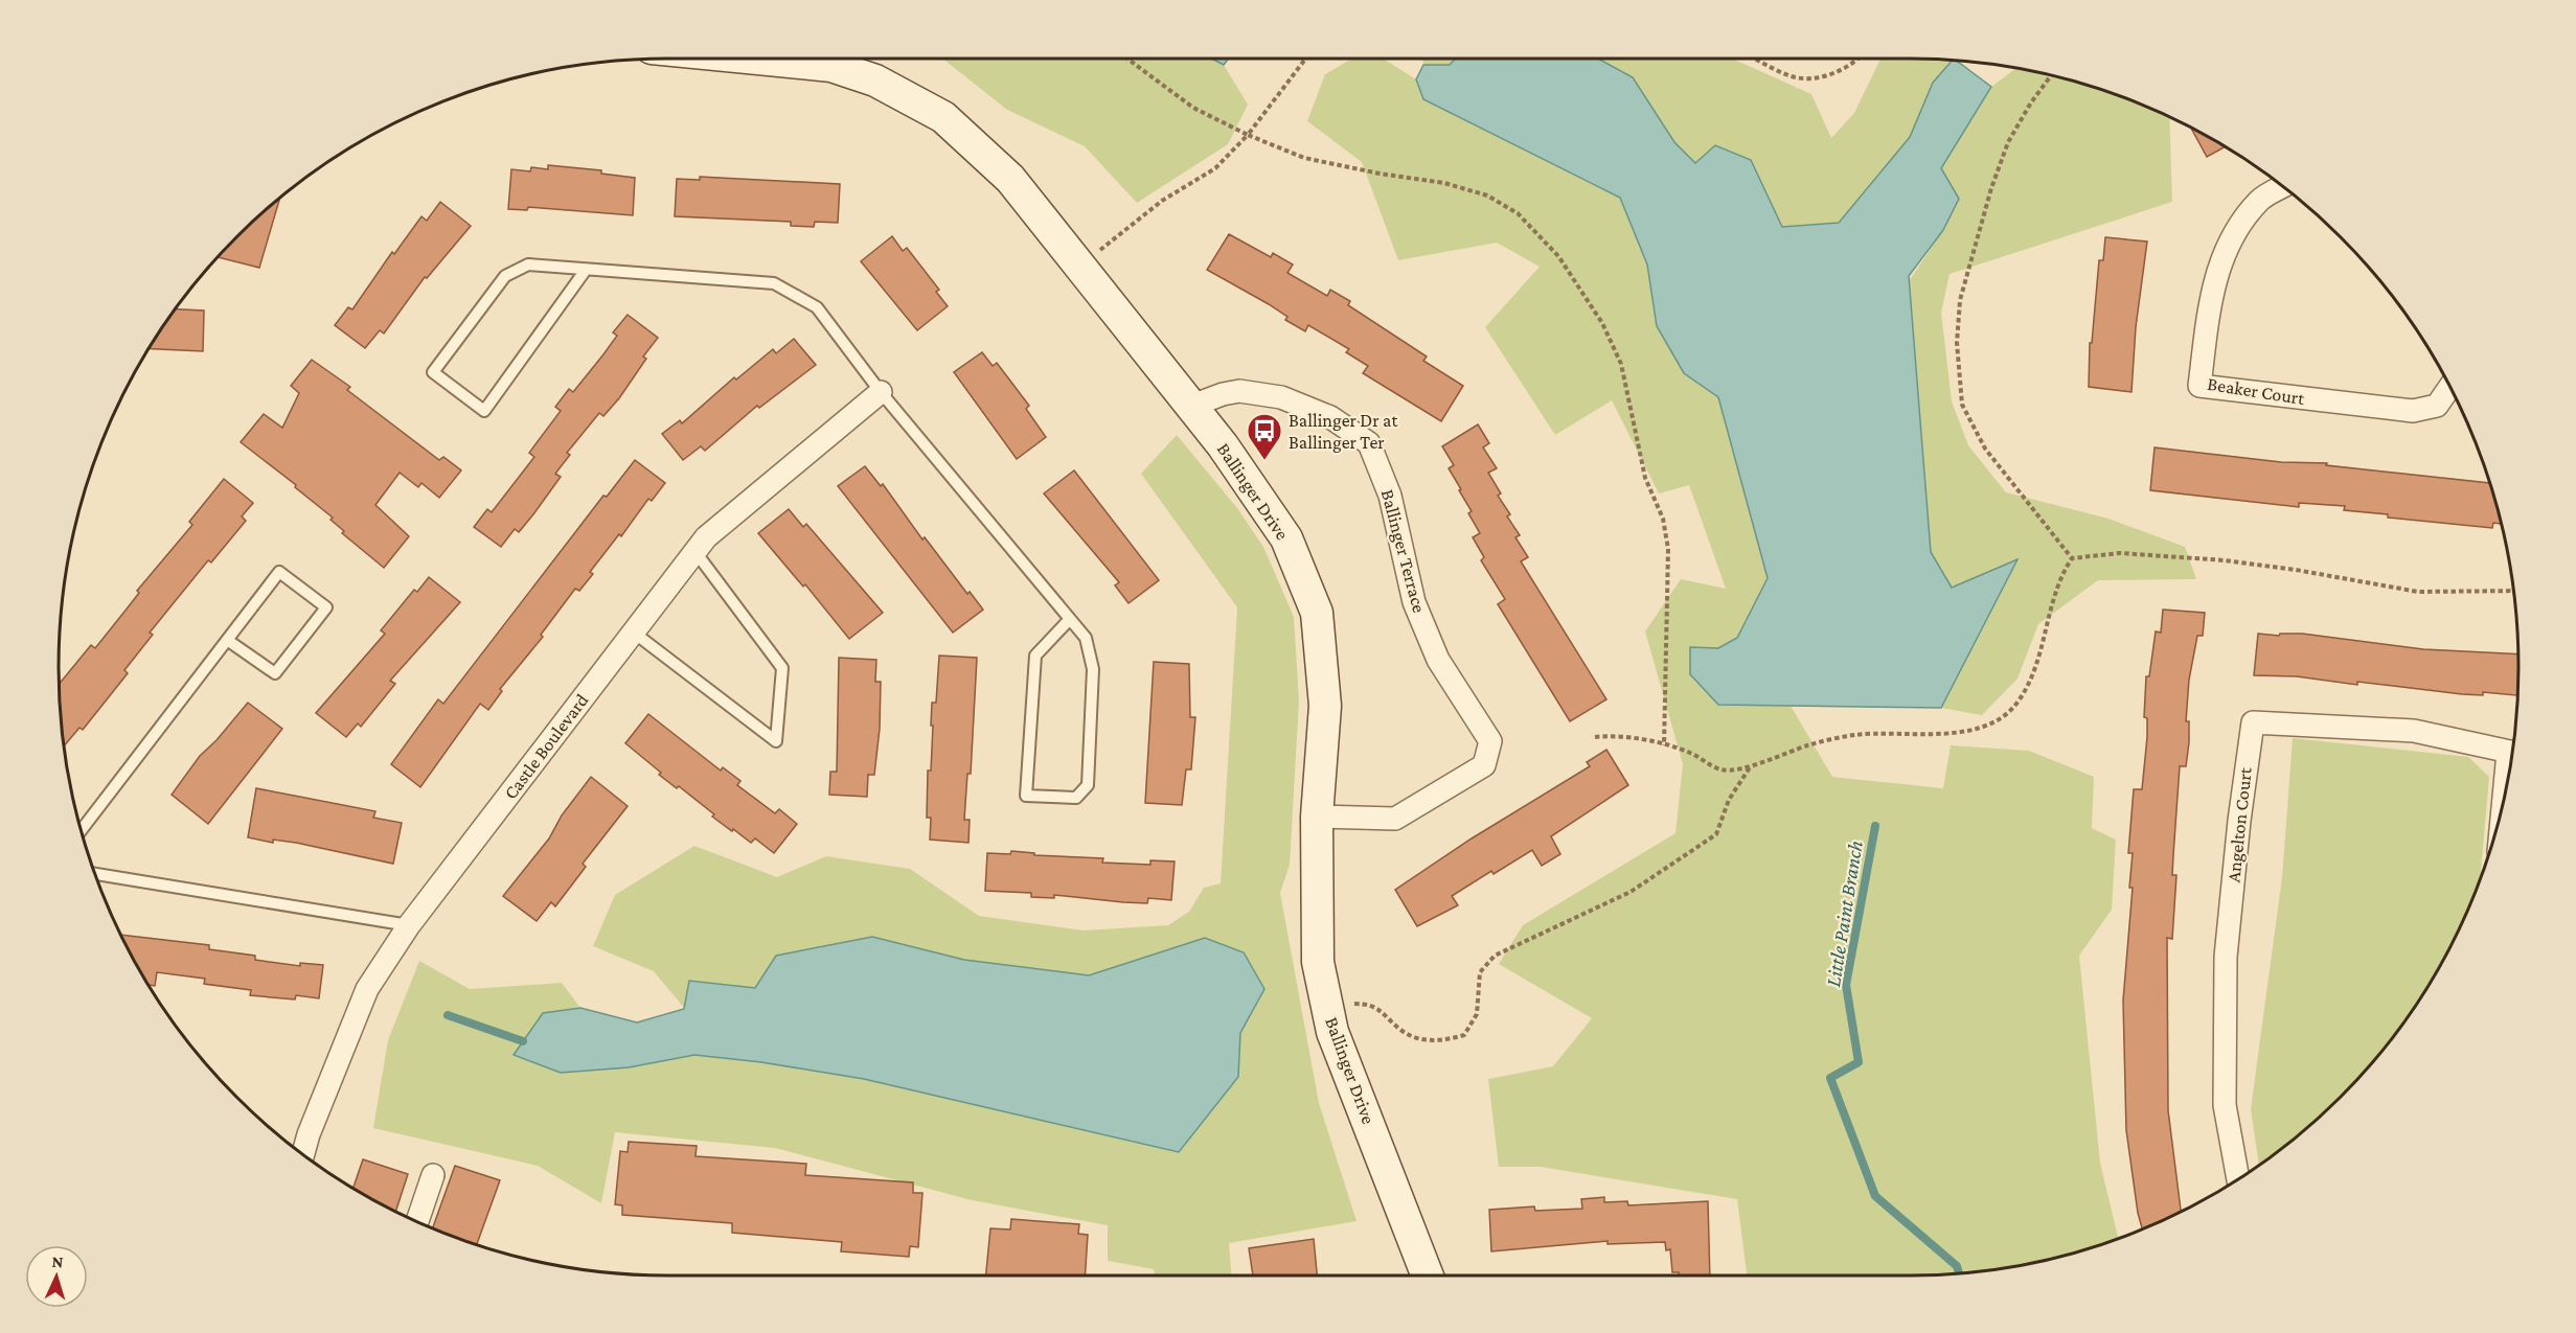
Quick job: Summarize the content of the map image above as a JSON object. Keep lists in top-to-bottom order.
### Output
{
  "streets": {
    "street": [
      "Beaker Court",
      "Ballinger Drive",
      "Ballinger Terrace",
      "Castle Boulevard",
      "Angelton Court"
    ]
  },
  "crossings": [
    ["Ballinger Drive", "Ballinger Terrace"]
  ],
  "water": ["Little Paint Branch"],
  "places": {
    "bus stop": ["Ballinger Dr at Ballinger Ter"]
  },
  "north": "top"
}
